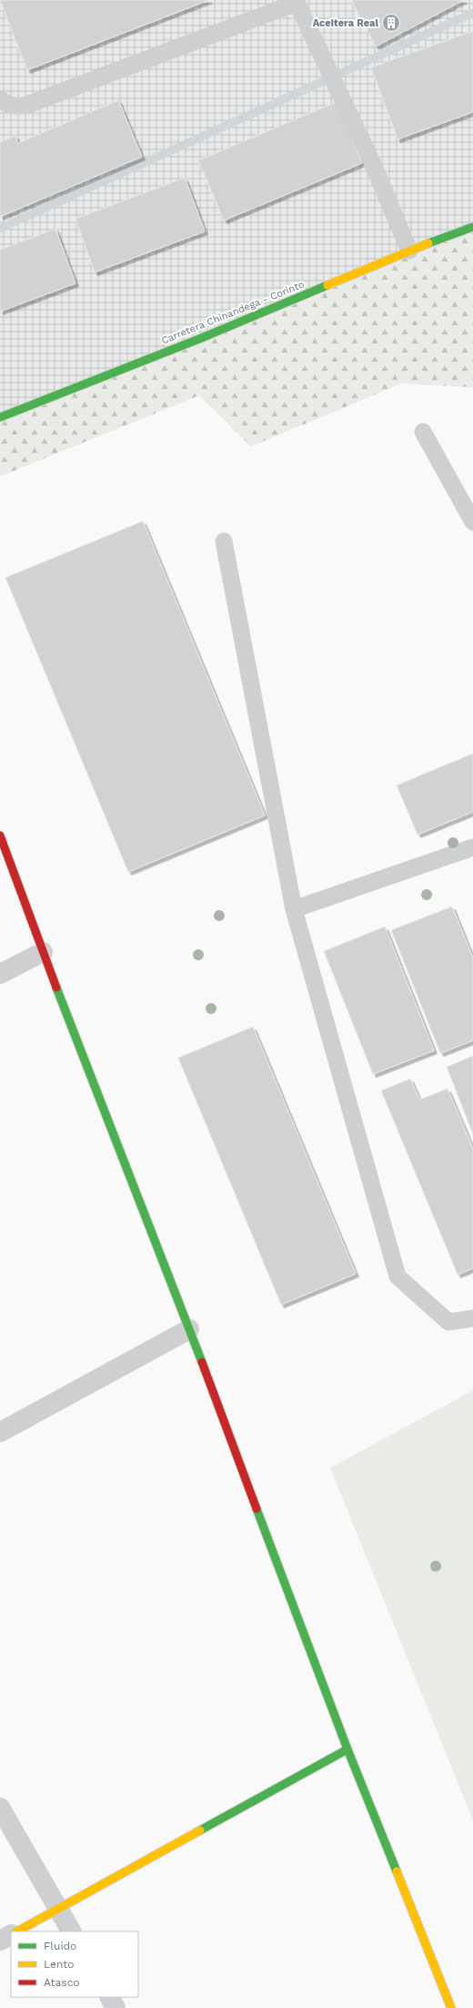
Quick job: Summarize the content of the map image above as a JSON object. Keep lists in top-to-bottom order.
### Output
{
  "streets": {
    "main road": ["Carretera Chinandega - Corinto"]
  },
  "places": {
    "building": ["Aceitera Real"]
  },
  "legend": ["Fluido", "Lento", "Atasco"]
}
